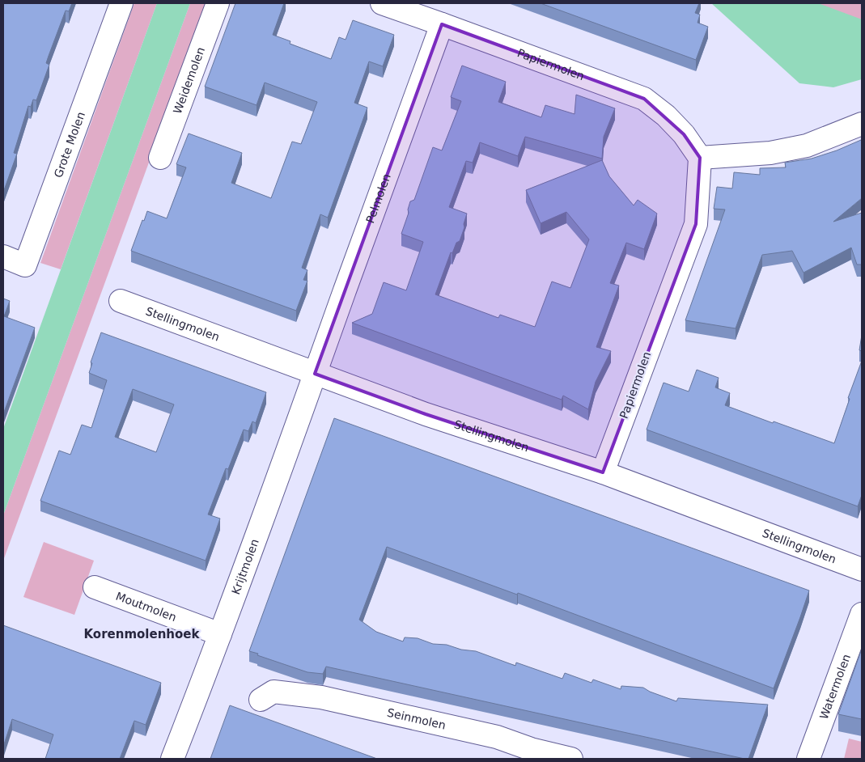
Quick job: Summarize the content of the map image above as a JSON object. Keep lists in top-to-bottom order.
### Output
{
  "streets": {
    "street": [
      "Papiermolen",
      "Weidemolen",
      "Grote Molen",
      "Pelmolen",
      "Stellingmolen",
      "Krijtmolen",
      "Moutmolen",
      "Watermolen",
      "Seinmolen"
    ]
  },
  "crossings": [
    ["Papiermolen", "Pelmolen"],
    ["Papiermolen", "Stellingmolen"],
    ["Pelmolen", "Stellingmolen"],
    ["Pelmolen", "Krijtmolen"],
    ["Stellingmolen", "Krijtmolen"],
    ["Krijtmolen", "Moutmolen"]
  ],
  "districts": ["Korenmolenhoek"]
}
